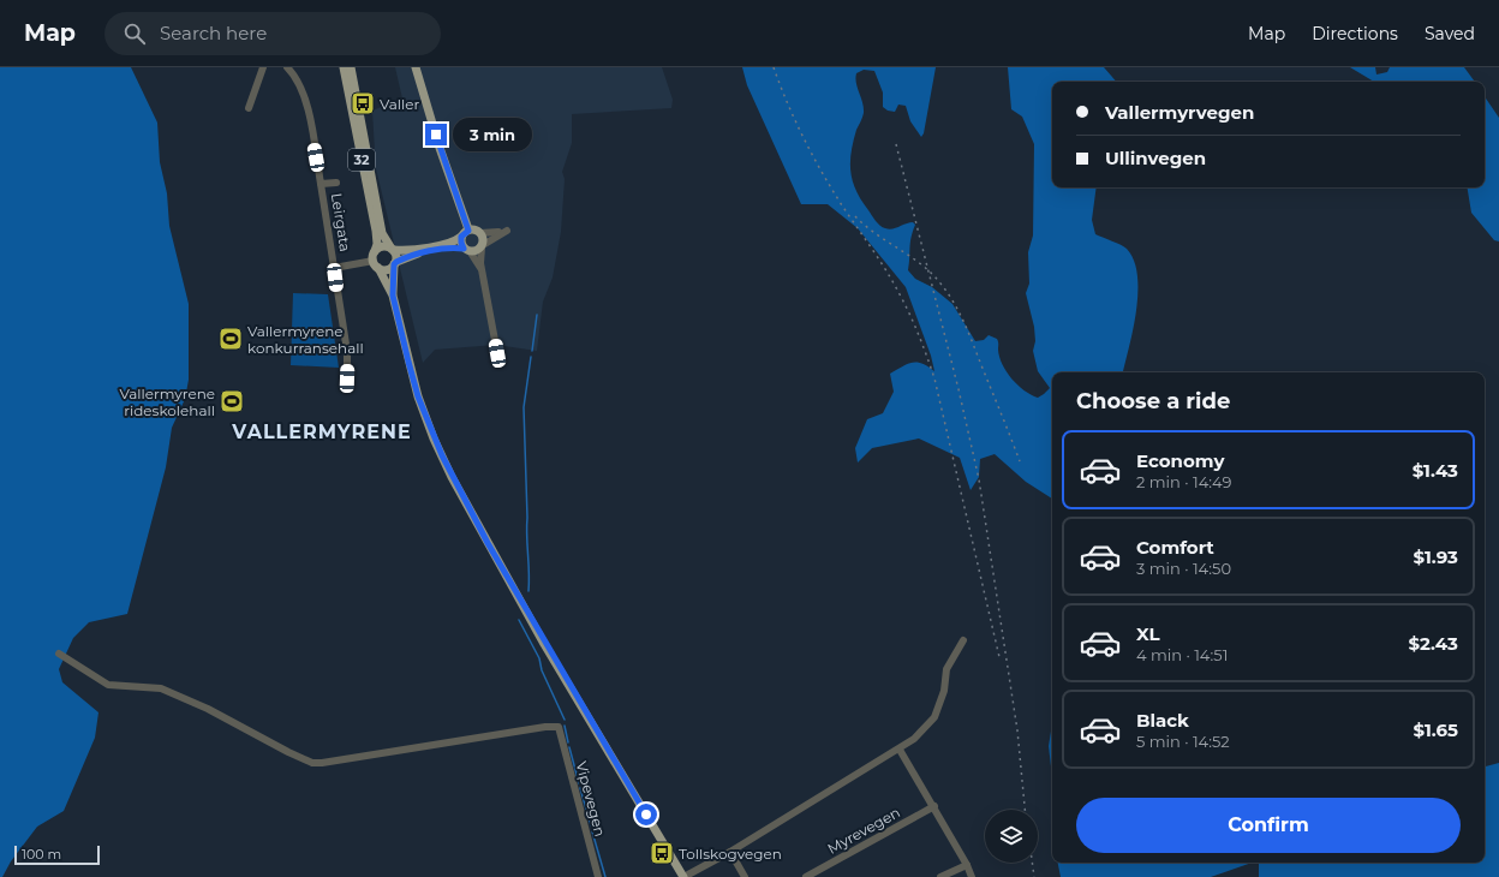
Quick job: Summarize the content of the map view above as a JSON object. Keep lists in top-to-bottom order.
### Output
{
  "streets": {
    "main road": ["32"],
    "street": ["Leirgata", "Vipevegen", "Myrevegen"]
  },
  "districts": ["VALLERMYRENE"],
  "places": {
    "bus stop": ["Valler", "Tollskogvegen"],
    "sports": ["Vallermyrene konkurransehall", "Vallermyrene rideskolehall"]
  },
  "scale_bar": "100 m",
  "page": {
    "header": "Map",
    "search": "Search here",
    "nav": ["Map", "Directions", "Saved"],
    "banner": ["Vallermyrvegen", "Ullinvegen"],
    "bubble": "3 min",
    "heading": "Choose a ride",
    "list": [
      {
        "name": "Economy",
        "note": "2 min · 14:49",
        "value": "$1.43"
      },
      {
        "name": "Comfort",
        "note": "3 min · 14:50",
        "value": "$1.93"
      },
      {
        "name": "XL",
        "note": "4 min · 14:51",
        "value": "$2.43"
      },
      {
        "name": "Black",
        "note": "5 min · 14:52",
        "value": "$1.65"
      }
    ],
    "buttons": "Confirm",
    "scale": "100 m"
  }
}
